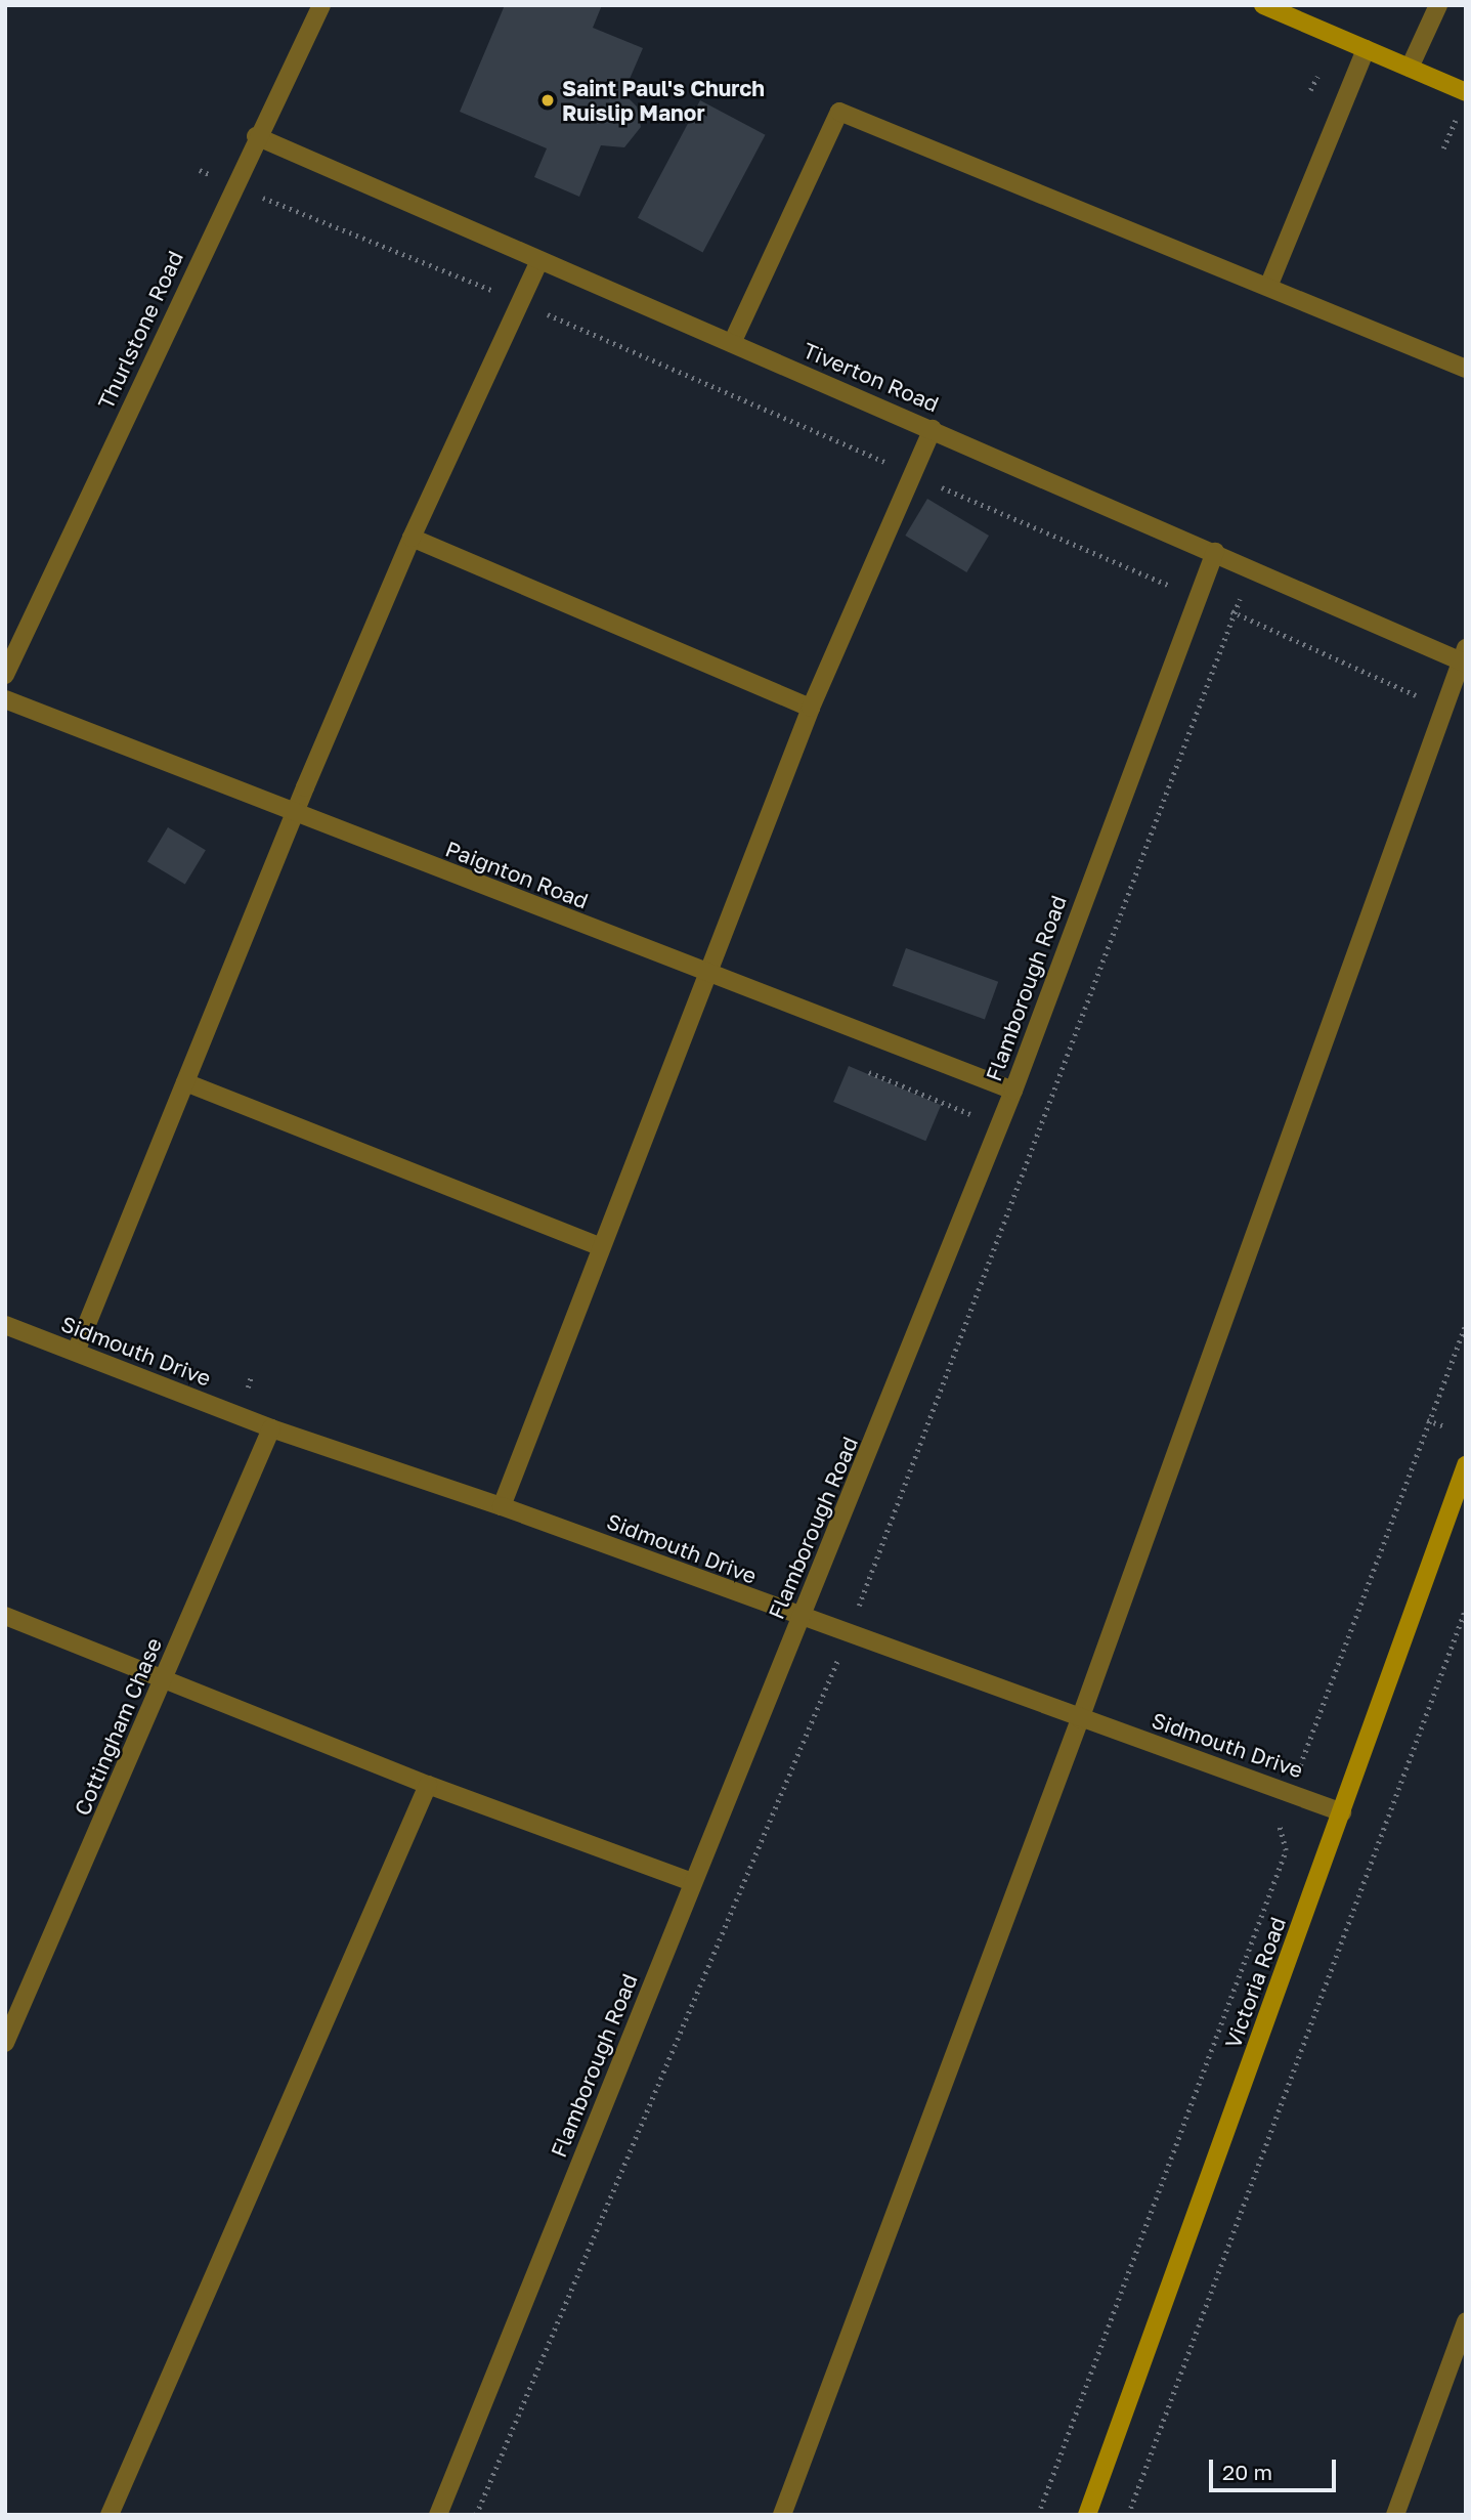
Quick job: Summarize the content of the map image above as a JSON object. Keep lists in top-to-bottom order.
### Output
{
  "streets": {
    "street": [
      "Thurlstone Road",
      "Tiverton Road",
      "Paignton Road",
      "Flamborough Road",
      "Sidmouth Drive",
      "Cottingham Chase",
      "Victoria Road"
    ]
  },
  "crossings": [
    ["Thurlstone Road", "Tiverton Road"],
    ["Tiverton Road", "Flamborough Road"],
    ["Paignton Road", "Flamborough Road"],
    ["Flamborough Road", "Sidmouth Drive"],
    ["Sidmouth Drive", "Cottingham Chase"],
    ["Sidmouth Drive", "Victoria Road"]
  ],
  "places": ["Saint Paul's Church Ruislip Manor"],
  "scale_bar": "20 m"
}
